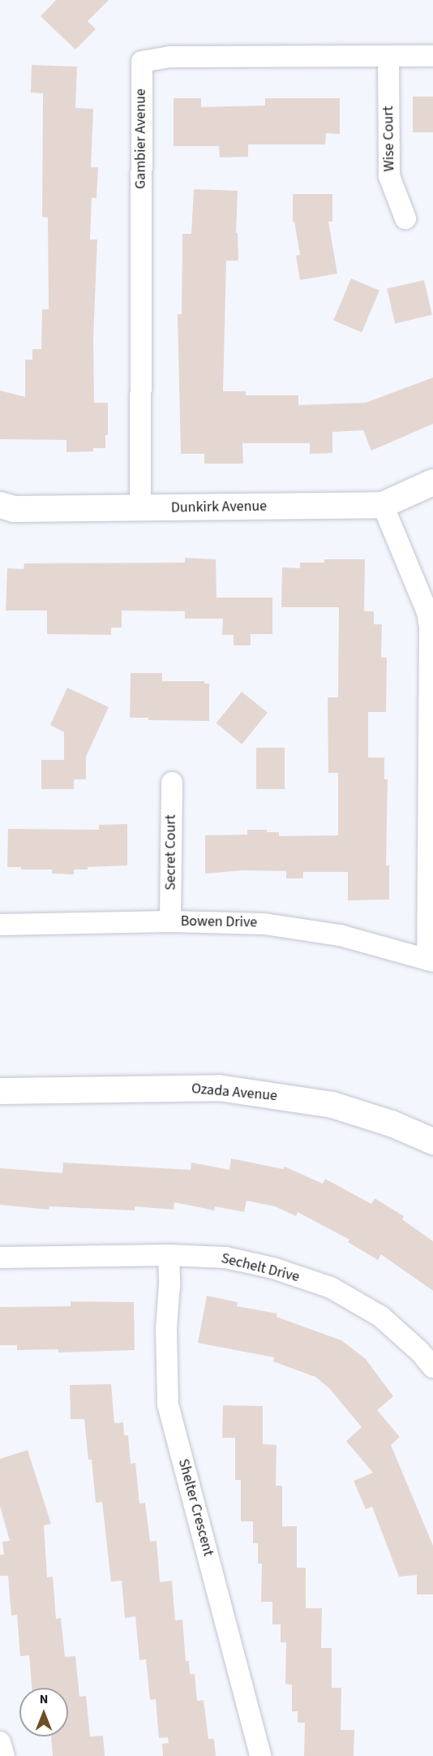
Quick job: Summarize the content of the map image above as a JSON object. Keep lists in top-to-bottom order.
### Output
{
  "streets": {
    "street": [
      "Gambier Avenue",
      "Wise Court",
      "Dunkirk Avenue",
      "Secret Court",
      "Bowen Drive",
      "Ozada Avenue",
      "Sechelt Drive",
      "Shelter Crescent"
    ]
  },
  "crossings": [
    ["Gambier Avenue", "Wise Court"],
    ["Gambier Avenue", "Dunkirk Avenue"],
    ["Secret Court", "Bowen Drive"],
    ["Sechelt Drive", "Shelter Crescent"]
  ],
  "north": "top"
}
